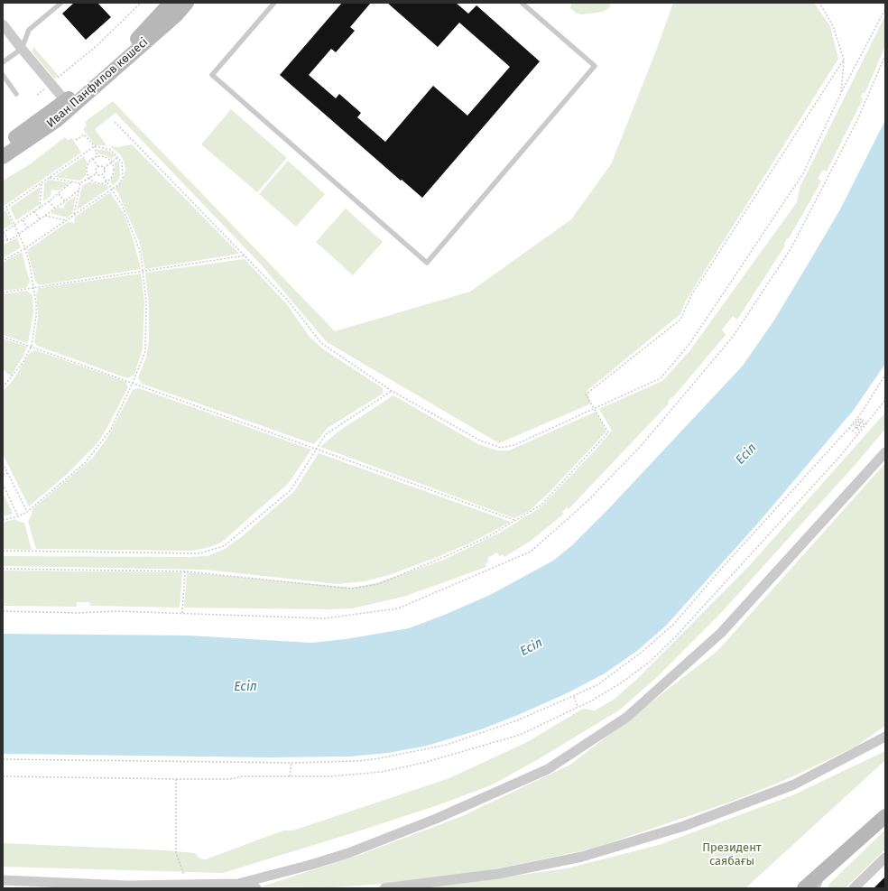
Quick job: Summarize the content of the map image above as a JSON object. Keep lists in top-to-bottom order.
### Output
{
  "streets": {
    "street": ["Иван Панфилов көшесі"]
  },
  "water": ["Есіл"],
  "parks": ["Президент саябағы"]
}
